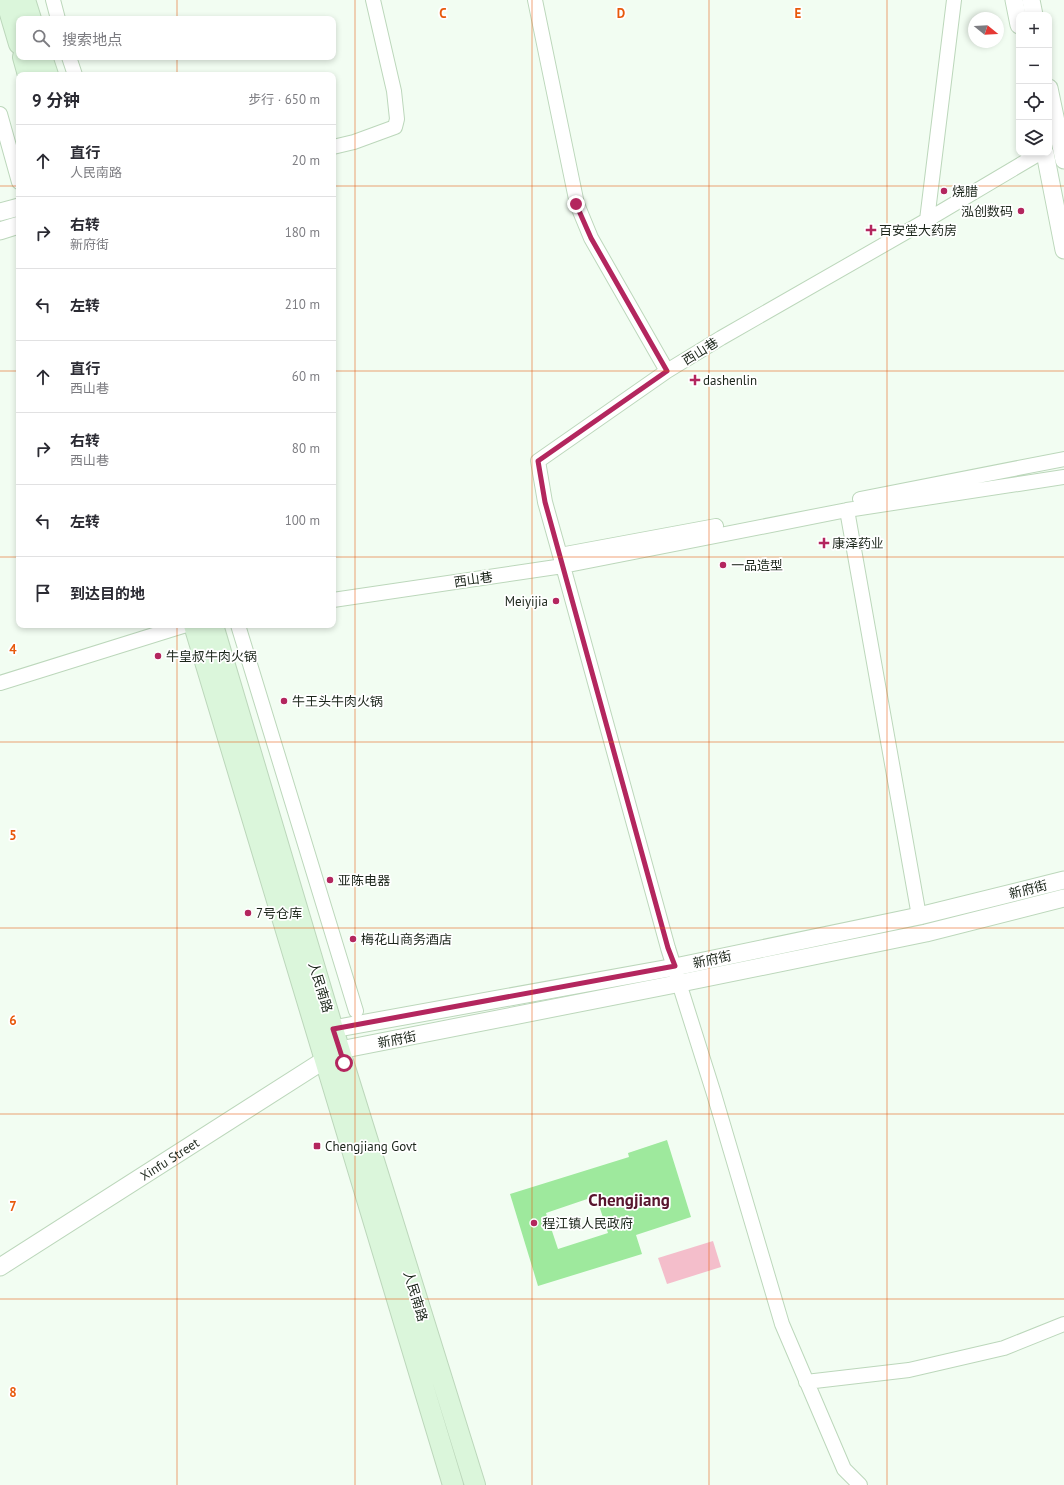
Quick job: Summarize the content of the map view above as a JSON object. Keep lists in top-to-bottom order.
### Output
{
  "streets": {
    "main road": ["人民南路"],
    "street": ["西山巷", "新府街", "Xinfu Street"]
  },
  "crossings": [
    ["新府街", "人民南路"],
    ["新府街", "Xinfu Street"],
    ["人民南路", "Xinfu Street"]
  ],
  "districts": ["Chengjiang"],
  "places": {
    "other": [
      "烧腊",
      "泓创数码",
      "一品造型",
      "Meiyijia",
      "牛皇叔牛肉火锅",
      "牛王头牛肉火锅",
      "亚陈电器",
      "7号仓库",
      "梅花山商务酒店",
      "程江镇人民政府"
    ],
    "health": ["百安堂大药房", "dashenlin", "康泽药业"],
    "transit": ["Chengjiang Govt"]
  },
  "north": "right",
  "page": {
    "map_buttons": ["+", "−"],
    "search": "搜索地点",
    "heading": ["9 分钟", "步行 · 650 m"],
    "list": [
      ["直行", "人民南路", "20 m"],
      ["右转", "新府街", "180 m"],
      ["左转", "210 m"],
      ["直行", "西山巷", "60 m"],
      ["右转", "西山巷", "80 m"],
      ["左转", "100 m"],
      "到达目的地"
    ]
  },
  "grid": {
    "columns": ["C", "D", "E"],
    "rows": [
      "4",
      "5",
      "6",
      "7",
      "8"
    ]
  }
}
